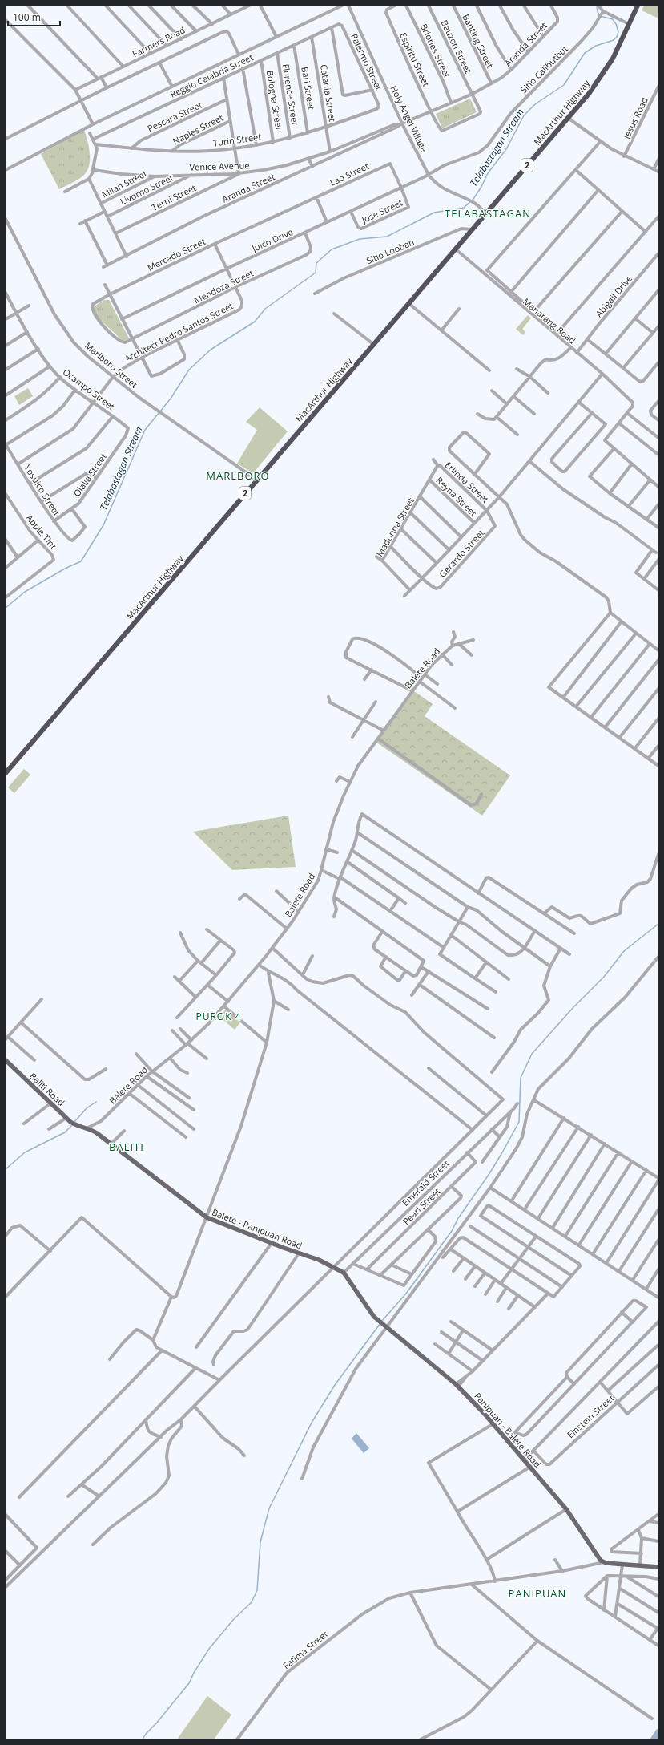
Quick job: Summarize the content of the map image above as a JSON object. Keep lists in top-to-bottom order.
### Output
{
  "streets": {
    "highway": ["MacArthur Highway", "2"],
    "main road": ["Baliti Road", "Balete - Panipuan Road", "Panipuan - Balete Road"],
    "street": [
      "Banting Street",
      "Farmers Road",
      "Aranda Street",
      "Bauzon Street",
      "Briones Street",
      "Espiritu Street",
      "Palermo Street",
      "Sitio Calibutbut",
      "Reggio Calabria Street",
      "Bari Street",
      "Catania Street",
      "Florence Street",
      "Bologna Street",
      "Pescara Street",
      "Jesus Road",
      "Holy Angel Village",
      "Naples Street",
      "Turin Street",
      "Venice Avenue",
      "Lao Street",
      "Milan Street",
      "Livorno Street",
      "Terni Street",
      "Jose Street",
      "Juico Drive",
      "Sitio Looban",
      "Mercado Street",
      "Mendoza Street",
      "Abigail Drive",
      "Manarang Road",
      "Architect Pedro Santos Street",
      "Marlboro Street",
      "Ocampo Street",
      "Olalia Street",
      "Erlinda Street",
      "Yosuico Street",
      "Reyna Street",
      "Madonna Street",
      "Apple Tint",
      "Gerardo Street",
      "Balete Road",
      "Emerald Street",
      "Pearl Street",
      "Einstein Street",
      "Fatima Street"
    ]
  },
  "crossings": [
    ["Banting Street", "Aranda Street"],
    ["Aranda Street", "Bauzon Street"],
    ["Aranda Street", "Briones Street"],
    ["Aranda Street", "Espiritu Street"],
    ["Aranda Street", "Holy Angel Village"],
    ["Aranda Street", "Venice Avenue"],
    ["Bauzon Street", "Espiritu Street"],
    ["Palermo Street", "Reggio Calabria Street"],
    ["Palermo Street", "Turin Street"],
    ["Sitio Calibutbut", "Holy Angel Village"],
    ["Sitio Calibutbut", "Juico Drive"],
    ["Reggio Calabria Street", "Bari Street"],
    ["Reggio Calabria Street", "Catania Street"],
    ["Reggio Calabria Street", "Florence Street"],
    ["Reggio Calabria Street", "Bologna Street"],
    ["Bari Street", "Turin Street"],
    ["Catania Street", "Turin Street"],
    ["Catania Street", "Venice Avenue"],
    ["Florence Street", "Turin Street"],
    ["Bologna Street", "Turin Street"],
    ["MacArthur Highway", "Holy Angel Village"],
    ["MacArthur Highway", "Sitio Looban"],
    ["MacArthur Highway", "Manarang Road"],
    ["MacArthur Highway", "Marlboro Street"],
    ["Pescara Street", "Turin Street"],
    ["Holy Angel Village", "Juico Drive"],
    ["Naples Street", "Turin Street"],
    ["Venice Avenue", "Milan Street"],
    ["Venice Avenue", "Livorno Street"],
    ["Venice Avenue", "Terni Street"],
    ["Lao Street", "Jose Street"],
    ["Lao Street", "Juico Drive"],
    ["Lao Street", "Mercado Street"],
    ["Jose Street", "Juico Drive"],
    ["Juico Drive", "Mendoza Street"],
    ["Juico Drive", "Architect Pedro Santos Street"],
    ["Mercado Street", "Mendoza Street"],
    ["Mercado Street", "Architect Pedro Santos Street"],
    ["Mendoza Street", "Architect Pedro Santos Street"],
    ["Abigail Drive", "Manarang Road"],
    ["Architect Pedro Santos Street", "Marlboro Street"],
    ["Architect Pedro Santos Street", "Ocampo Street"],
    ["Architect Pedro Santos Street", "Yosuico Street"],
    ["Ocampo Street", "Olalia Street"],
    ["Olalia Street", "Yosuico Street"],
    ["Erlinda Street", "Madonna Street"],
    ["Erlinda Street", "Gerardo Street"],
    ["Reyna Street", "Madonna Street"],
    ["Balete Road", "Balete - Panipuan Road"],
    ["Baliti Road", "Balete - Panipuan Road"],
    ["Emerald Street", "Pearl Street"],
    ["Emerald Street", "Balete - Panipuan Road"],
    ["Balete - Panipuan Road", "Panipuan - Balete Road"],
    ["Panipuan - Balete Road", "Fatima Street"]
  ],
  "districts": [
    "TELABASTAGAN",
    "MARLBORO",
    "PUROK 4",
    "BALITI",
    "PANIPUAN"
  ],
  "water": ["Telabastagan Stream"],
  "scale_bar": "100 m"
}
